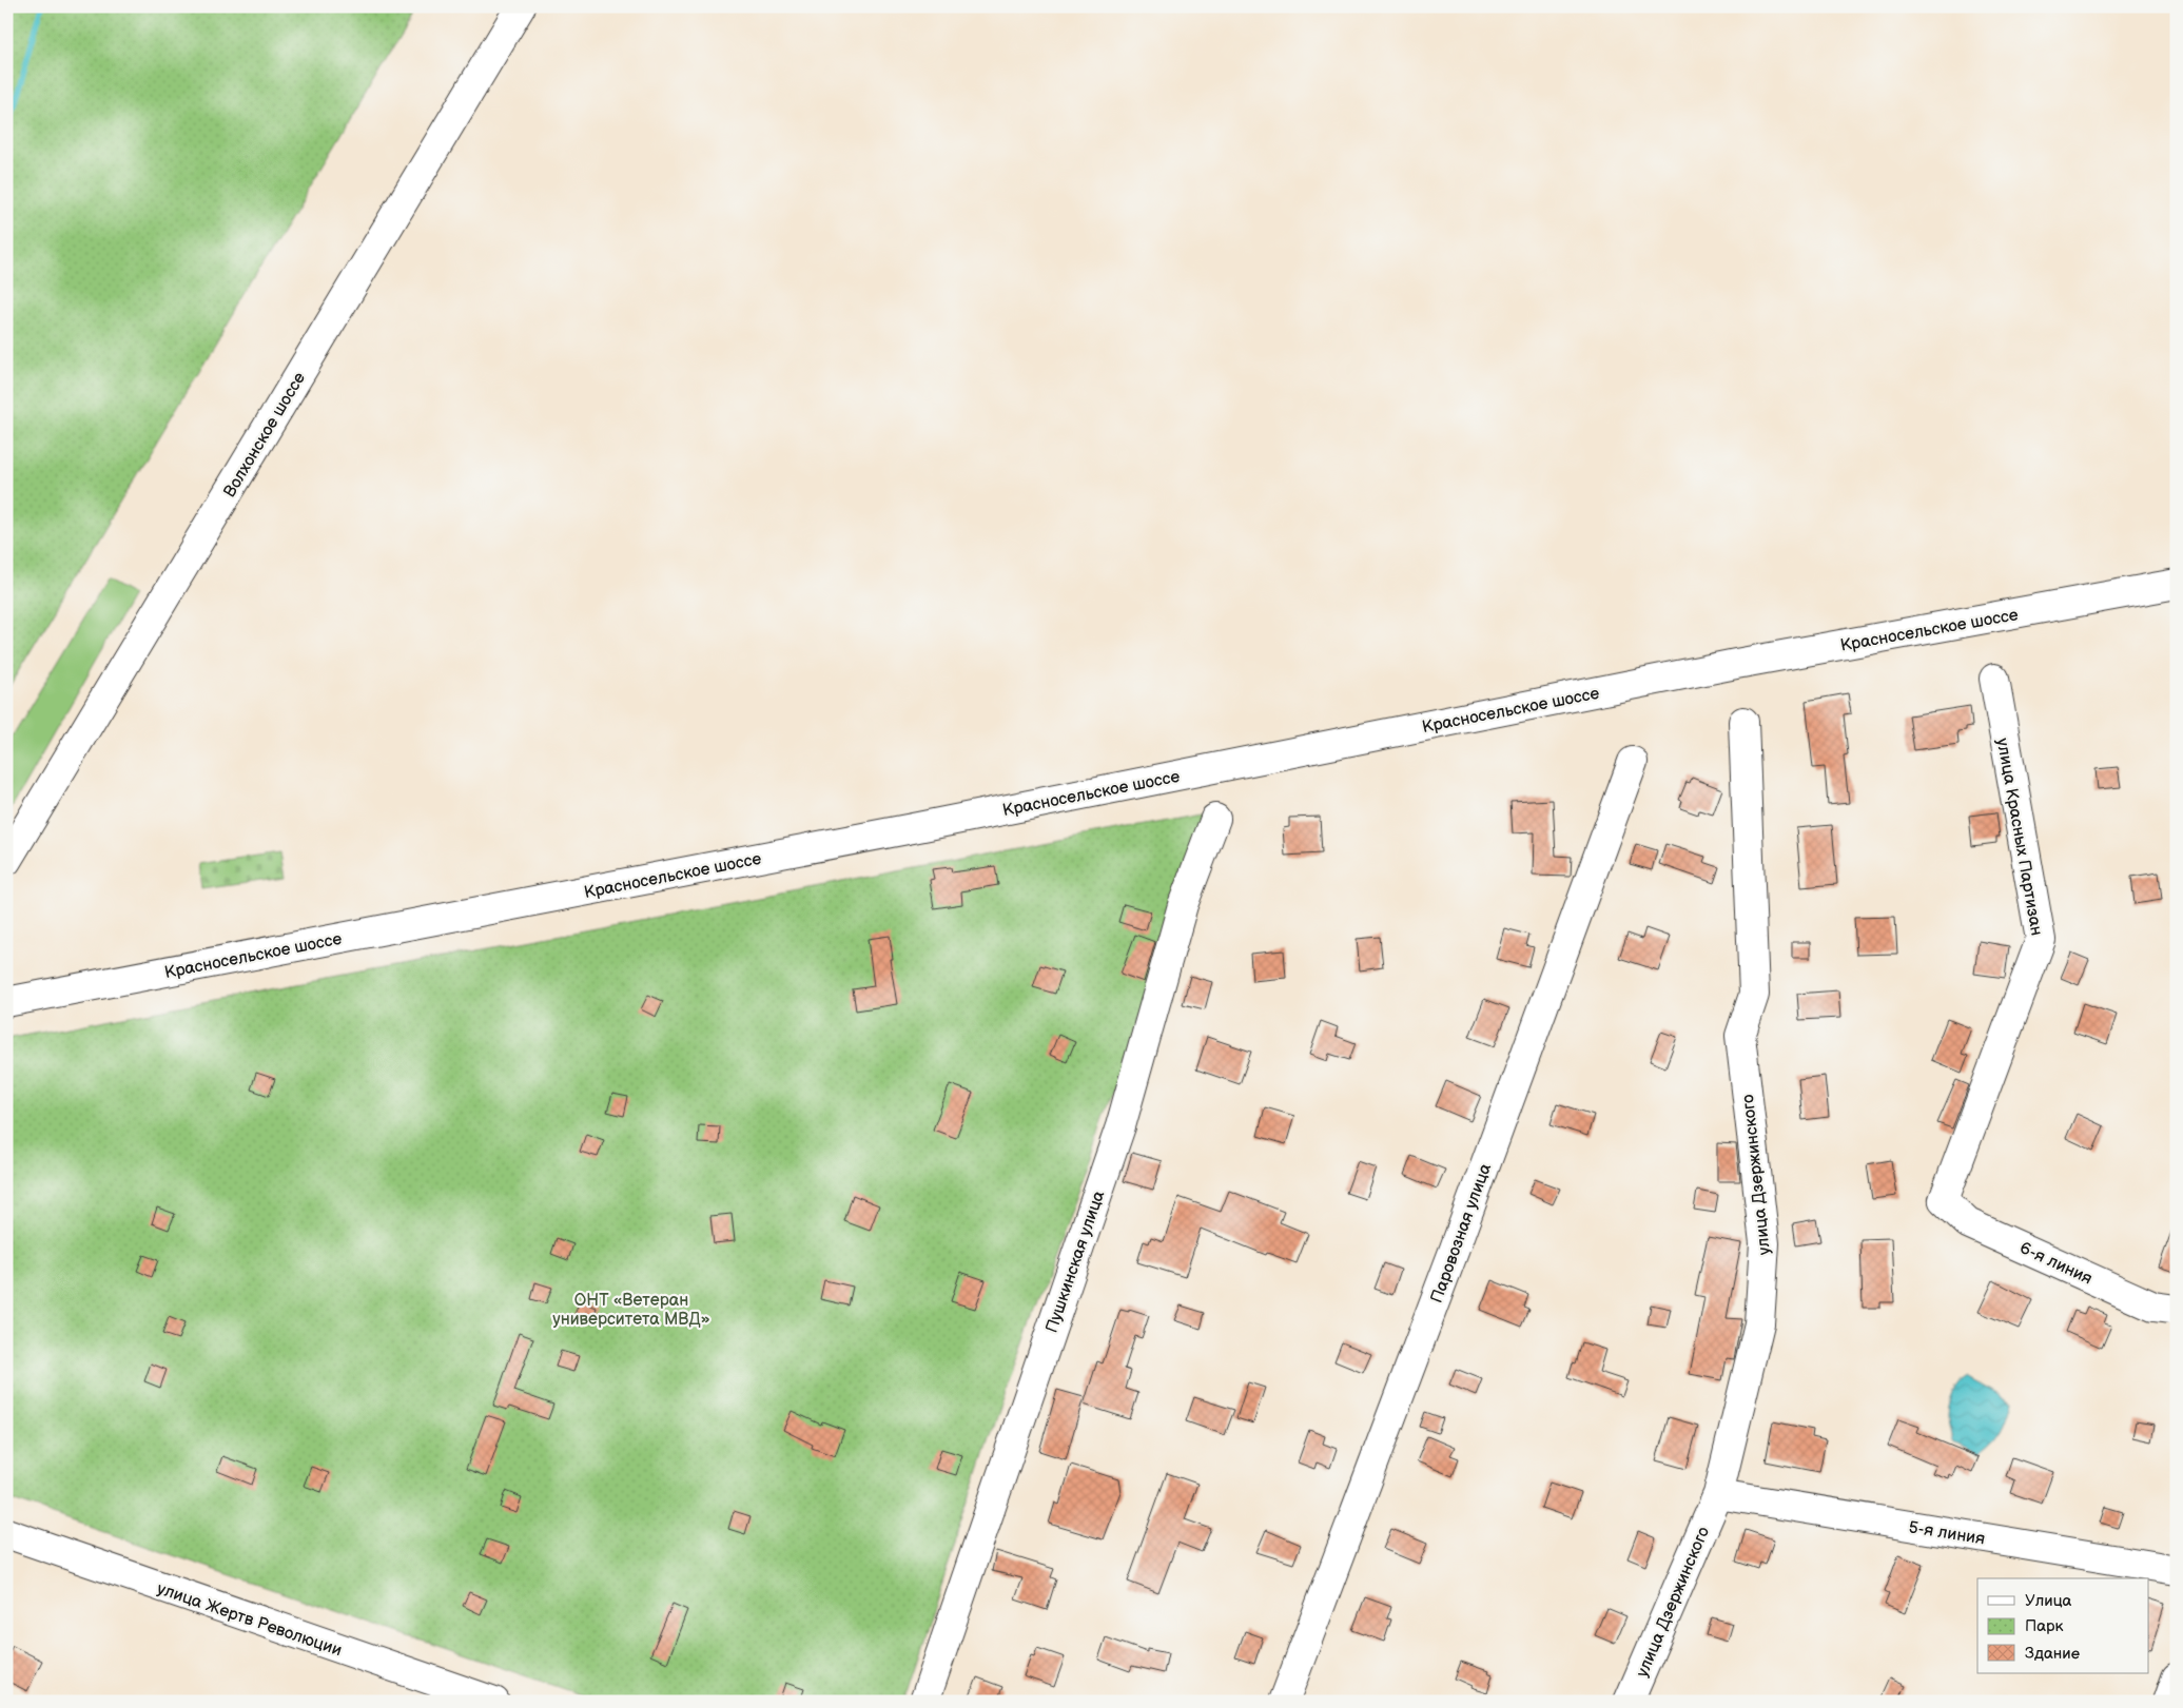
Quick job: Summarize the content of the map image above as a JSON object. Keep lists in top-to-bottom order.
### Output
{
  "streets": {
    "street": [
      "Волхонское шоссе",
      "Красносельское шоссе",
      "улица Красных Партизан",
      "улица Дзержинского",
      "Паровозная улица",
      "Пушкинская улица",
      "6-я линия",
      "5-я линия",
      "улица Жертв Революции"
    ]
  },
  "crossings": [
    ["улица Красных Партизан", "6-я линия"],
    ["улица Дзержинского", "5-я линия"]
  ],
  "parks": ["ОНТ «Ветеран университета МВД»"],
  "legend": ["Улица", "Парк", "Здание"]
}
